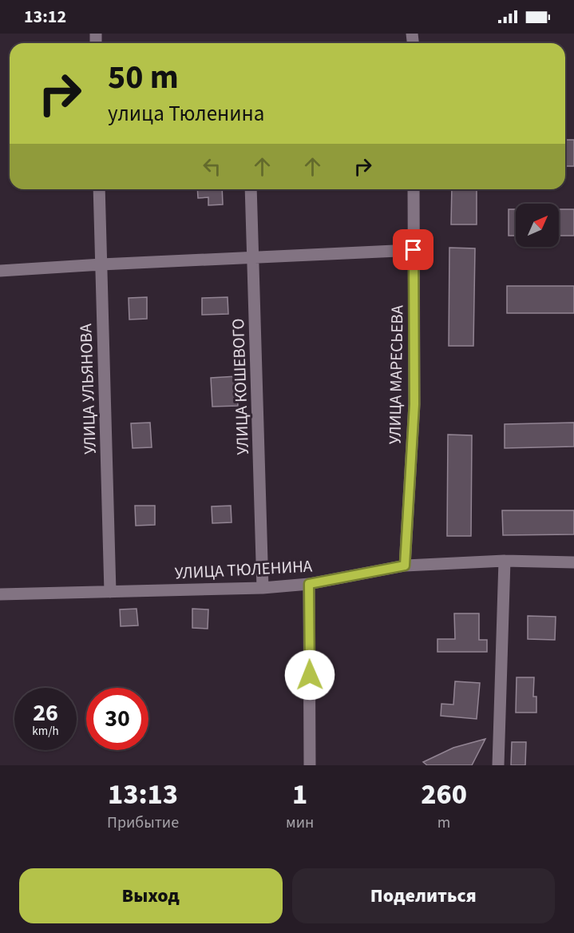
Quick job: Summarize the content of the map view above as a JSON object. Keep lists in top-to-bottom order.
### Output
{
  "streets": {
    "street": [
      "УЛИЦА МАРЕСЬЕВА",
      "УЛИЦА КОШЕВОГО",
      "УЛИЦА УЛЬЯНОВА",
      "УЛИЦА ТЮЛЕНИНА"
    ]
  },
  "crossings": [
    ["УЛИЦА МАРЕСЬЕВА", "УЛИЦА ТЮЛЕНИНА"],
    ["УЛИЦА КОШЕВОГО", "УЛИЦА ТЮЛЕНИНА"],
    ["УЛИЦА УЛЬЯНОВА", "УЛИЦА ТЮЛЕНИНА"]
  ],
  "north": "top right",
  "page": {
    "status": "13:12",
    "turn": ["50 m", "улица Тюленина"],
    "speed": "26 km/h",
    "limit": "30",
    "eta": [
      "13:13",
      "Прибытие",
      "1",
      "мин",
      "260",
      "m"
    ],
    "buttons": ["Выход", "Поделиться"]
  }
}
